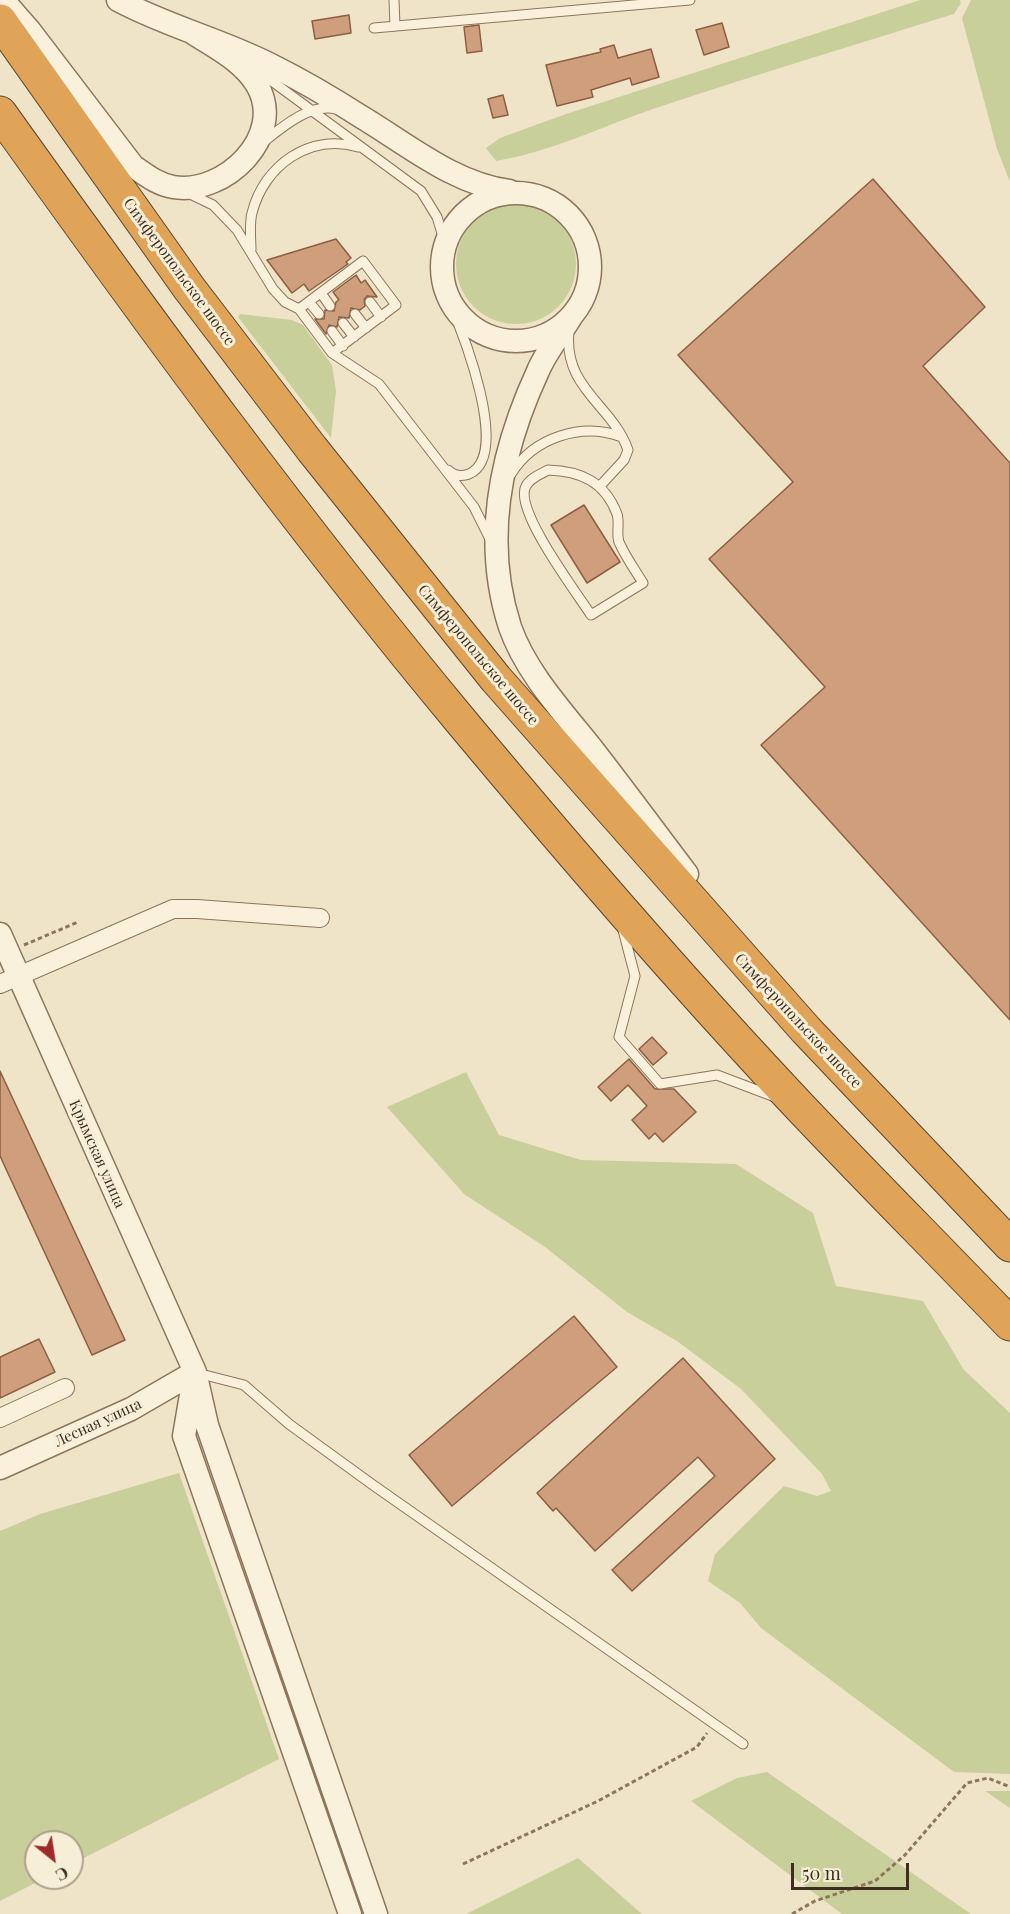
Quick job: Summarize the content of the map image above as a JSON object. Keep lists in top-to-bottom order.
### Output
{
  "streets": {
    "highway": ["Симферопольское шоссе"],
    "street": ["Крымская улица", "Лесная улица"]
  },
  "crossings": [
    ["Крымская улица", "Лесная улица"]
  ],
  "scale_bar": "50 m",
  "north": "bottom right"
}
